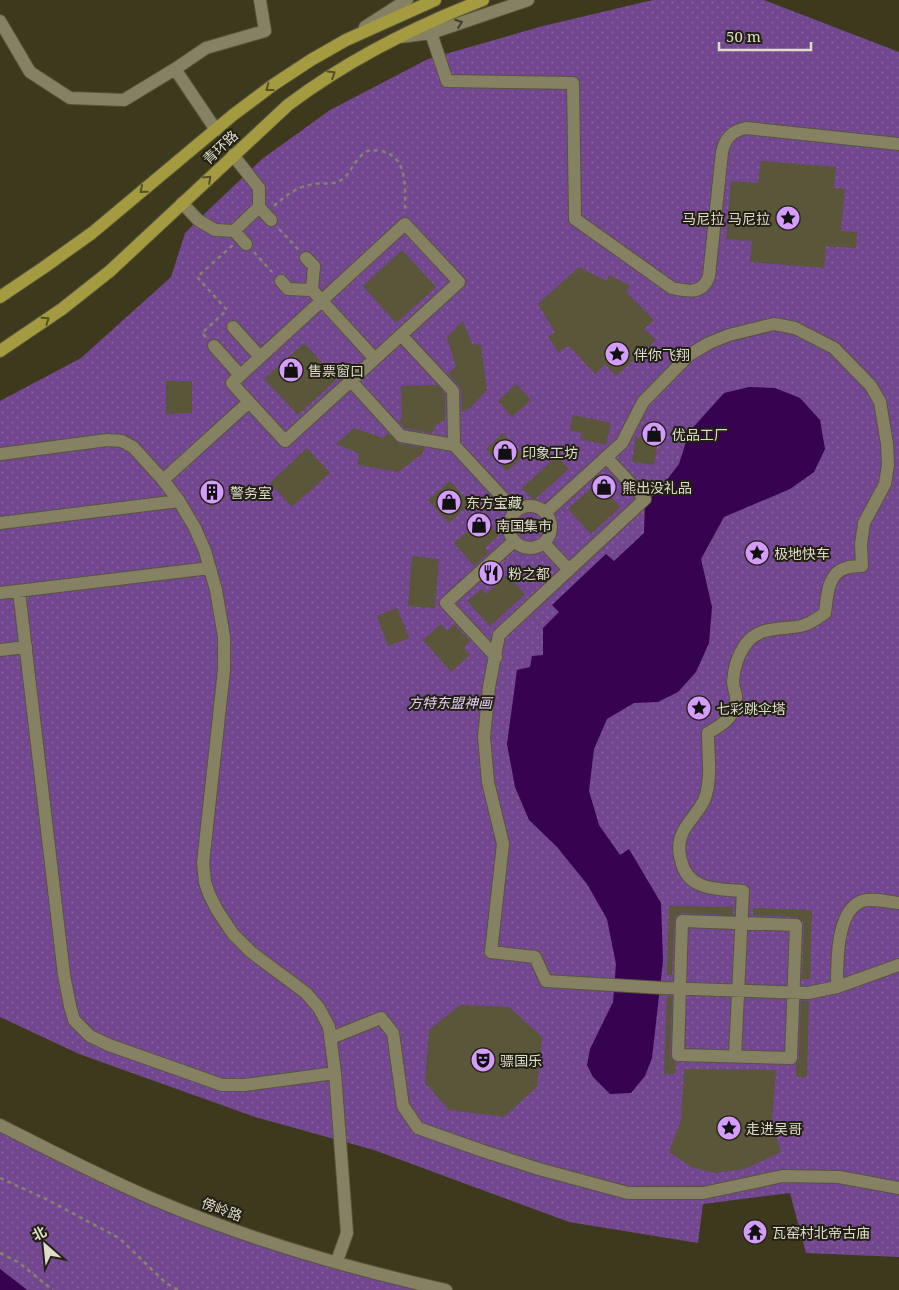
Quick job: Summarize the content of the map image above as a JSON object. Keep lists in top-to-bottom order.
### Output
{
  "streets": {
    "main road": ["青环路"],
    "street": ["傍岭路"]
  },
  "parks": ["方特东盟神画"],
  "places": {
    "place": [
      "马尼拉 马尼拉",
      "伴你飞翔",
      "极地快车",
      "七彩跳伞塔",
      "走进吴哥"
    ],
    "shop": [
      "售票窗口",
      "优品工厂",
      "印象工坊",
      "熊出没礼品",
      "东方宝藏",
      "南国集市"
    ],
    "building": ["警务室"],
    "restaurant": ["粉之都"],
    "theatre": ["骠国乐"],
    "temple": ["瓦窑村北帝古庙"]
  },
  "scale_bar": "50 m",
  "north": "top left"
}
